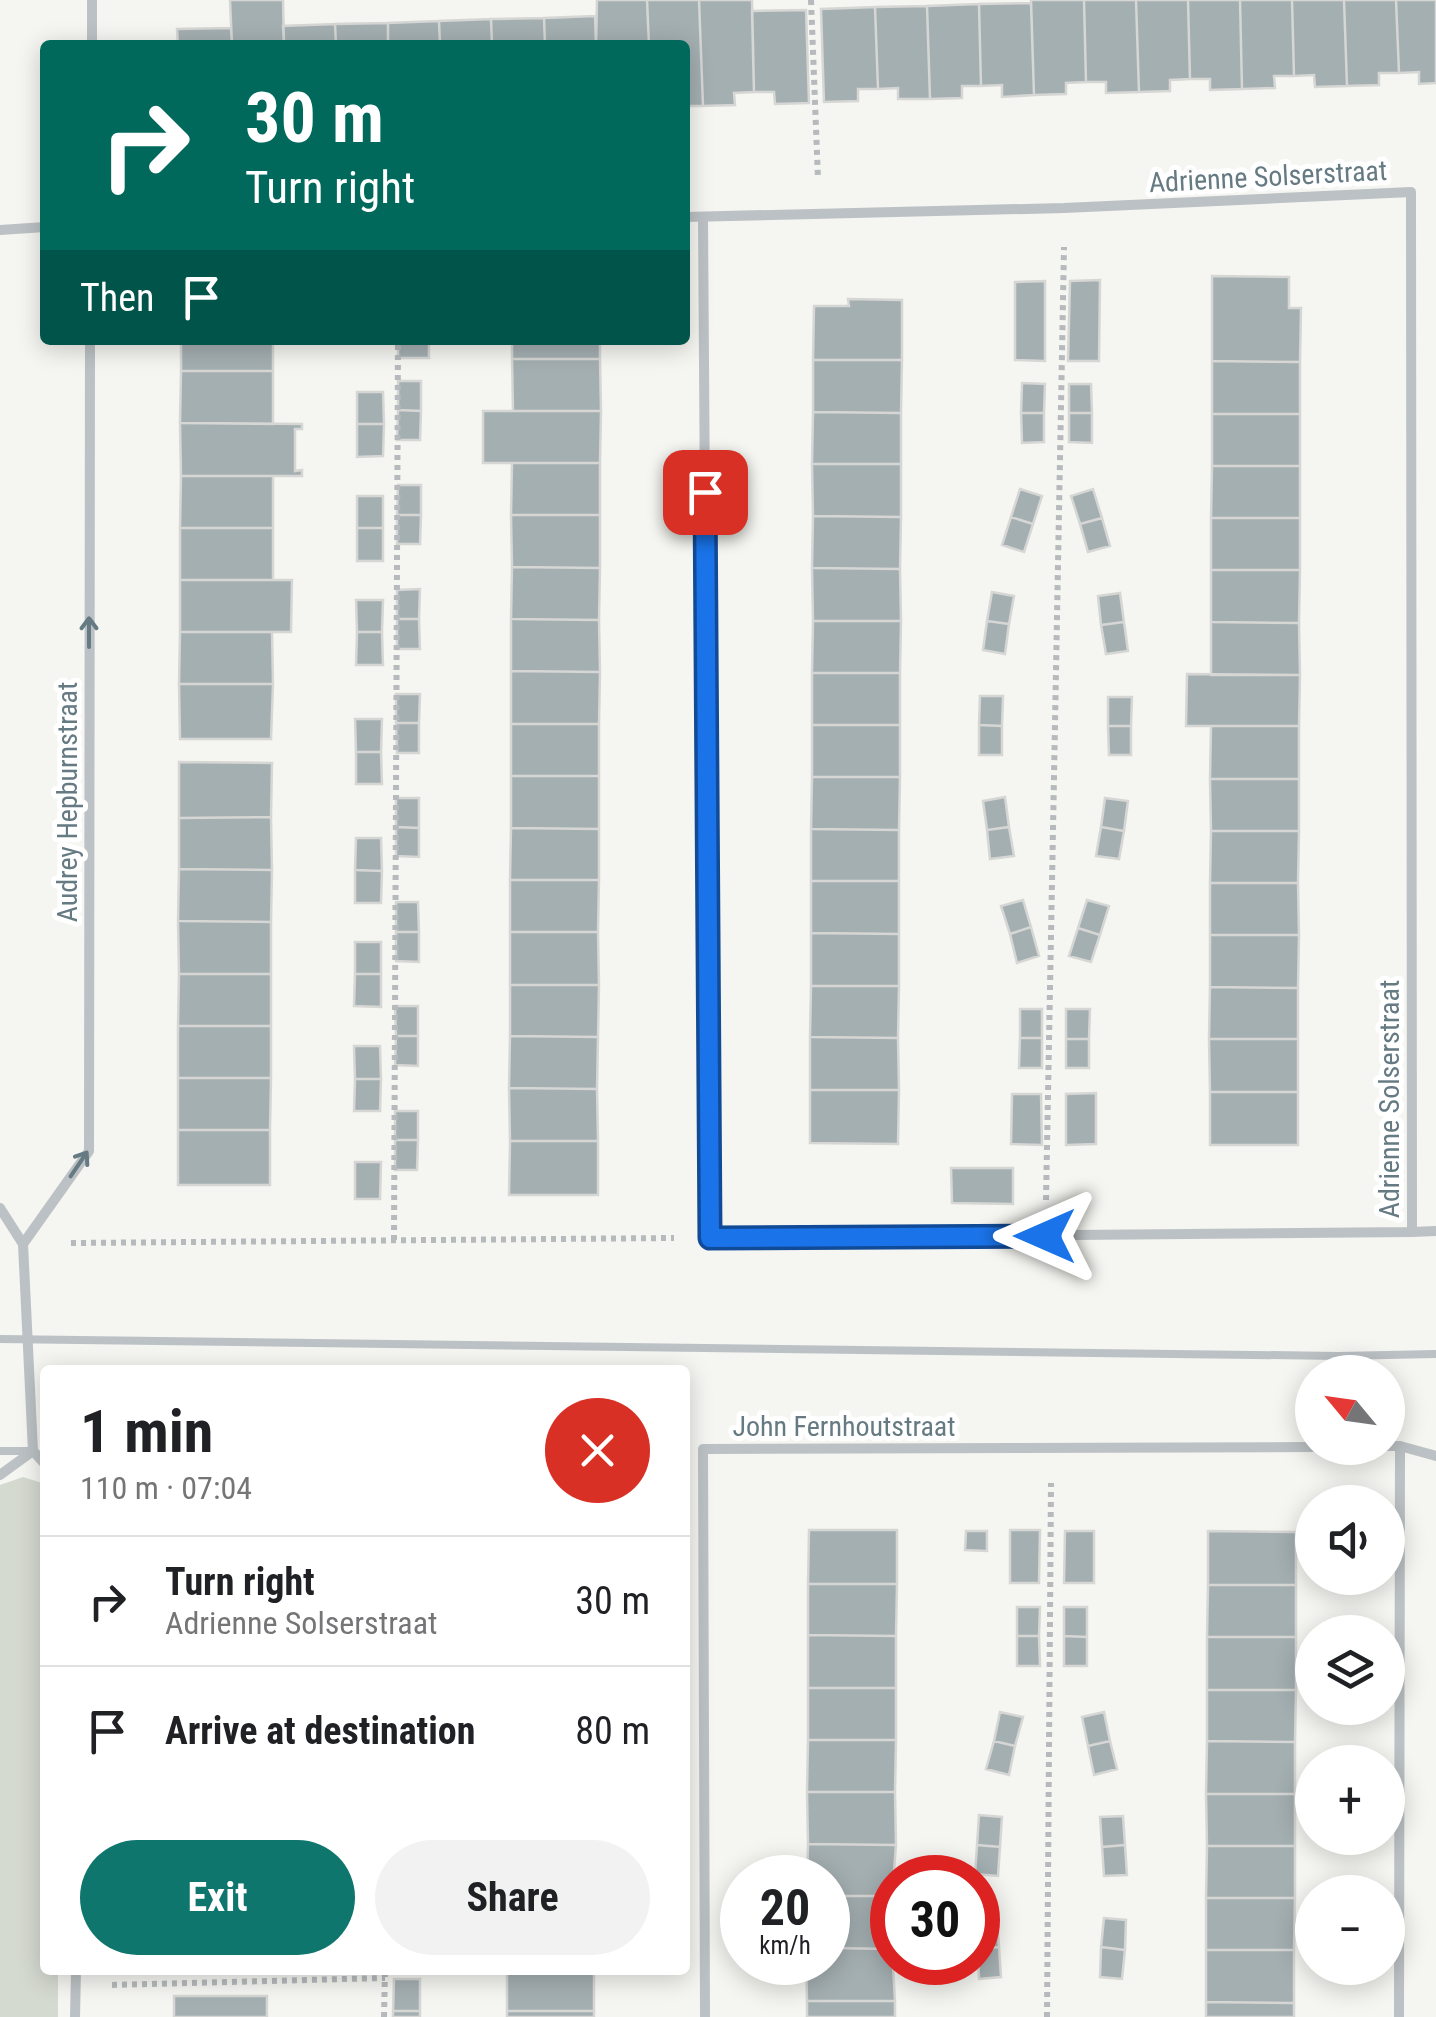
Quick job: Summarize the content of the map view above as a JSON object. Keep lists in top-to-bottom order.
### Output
{
  "streets": {
    "street": ["Adrienne Solserstraat", "Audrey Hepburnstraat", "John Fernhoutstraat"]
  },
  "one_way": ["Audrey Hepburnstraat"],
  "north": "top left",
  "page": {
    "turn": ["30 m", "Turn right"],
    "then": "Then",
    "map_buttons": ["+", "−"],
    "heading": ["1 min", "110 m · 07:04"],
    "list": [
      {
        "name": "Turn right",
        "note": "Adrienne Solserstraat",
        "value": "30 m"
      },
      {
        "name": "Arrive at destination",
        "value": "80 m"
      }
    ],
    "buttons": ["Exit", "Share"],
    "speed": "20 km/h",
    "limit": "30"
  }
}
